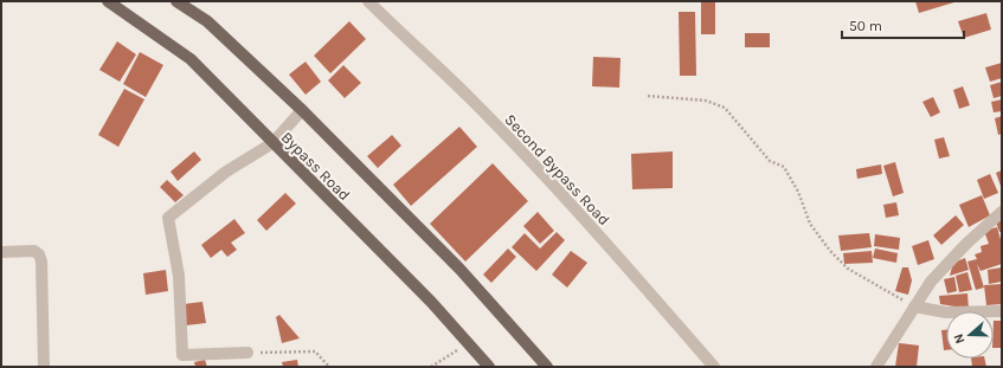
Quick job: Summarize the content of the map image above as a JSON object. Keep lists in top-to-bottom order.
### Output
{
  "streets": {
    "main road": ["Bypass Road"],
    "street": ["Second Bypass Road"]
  },
  "scale_bar": "50 m",
  "north": "left"
}
